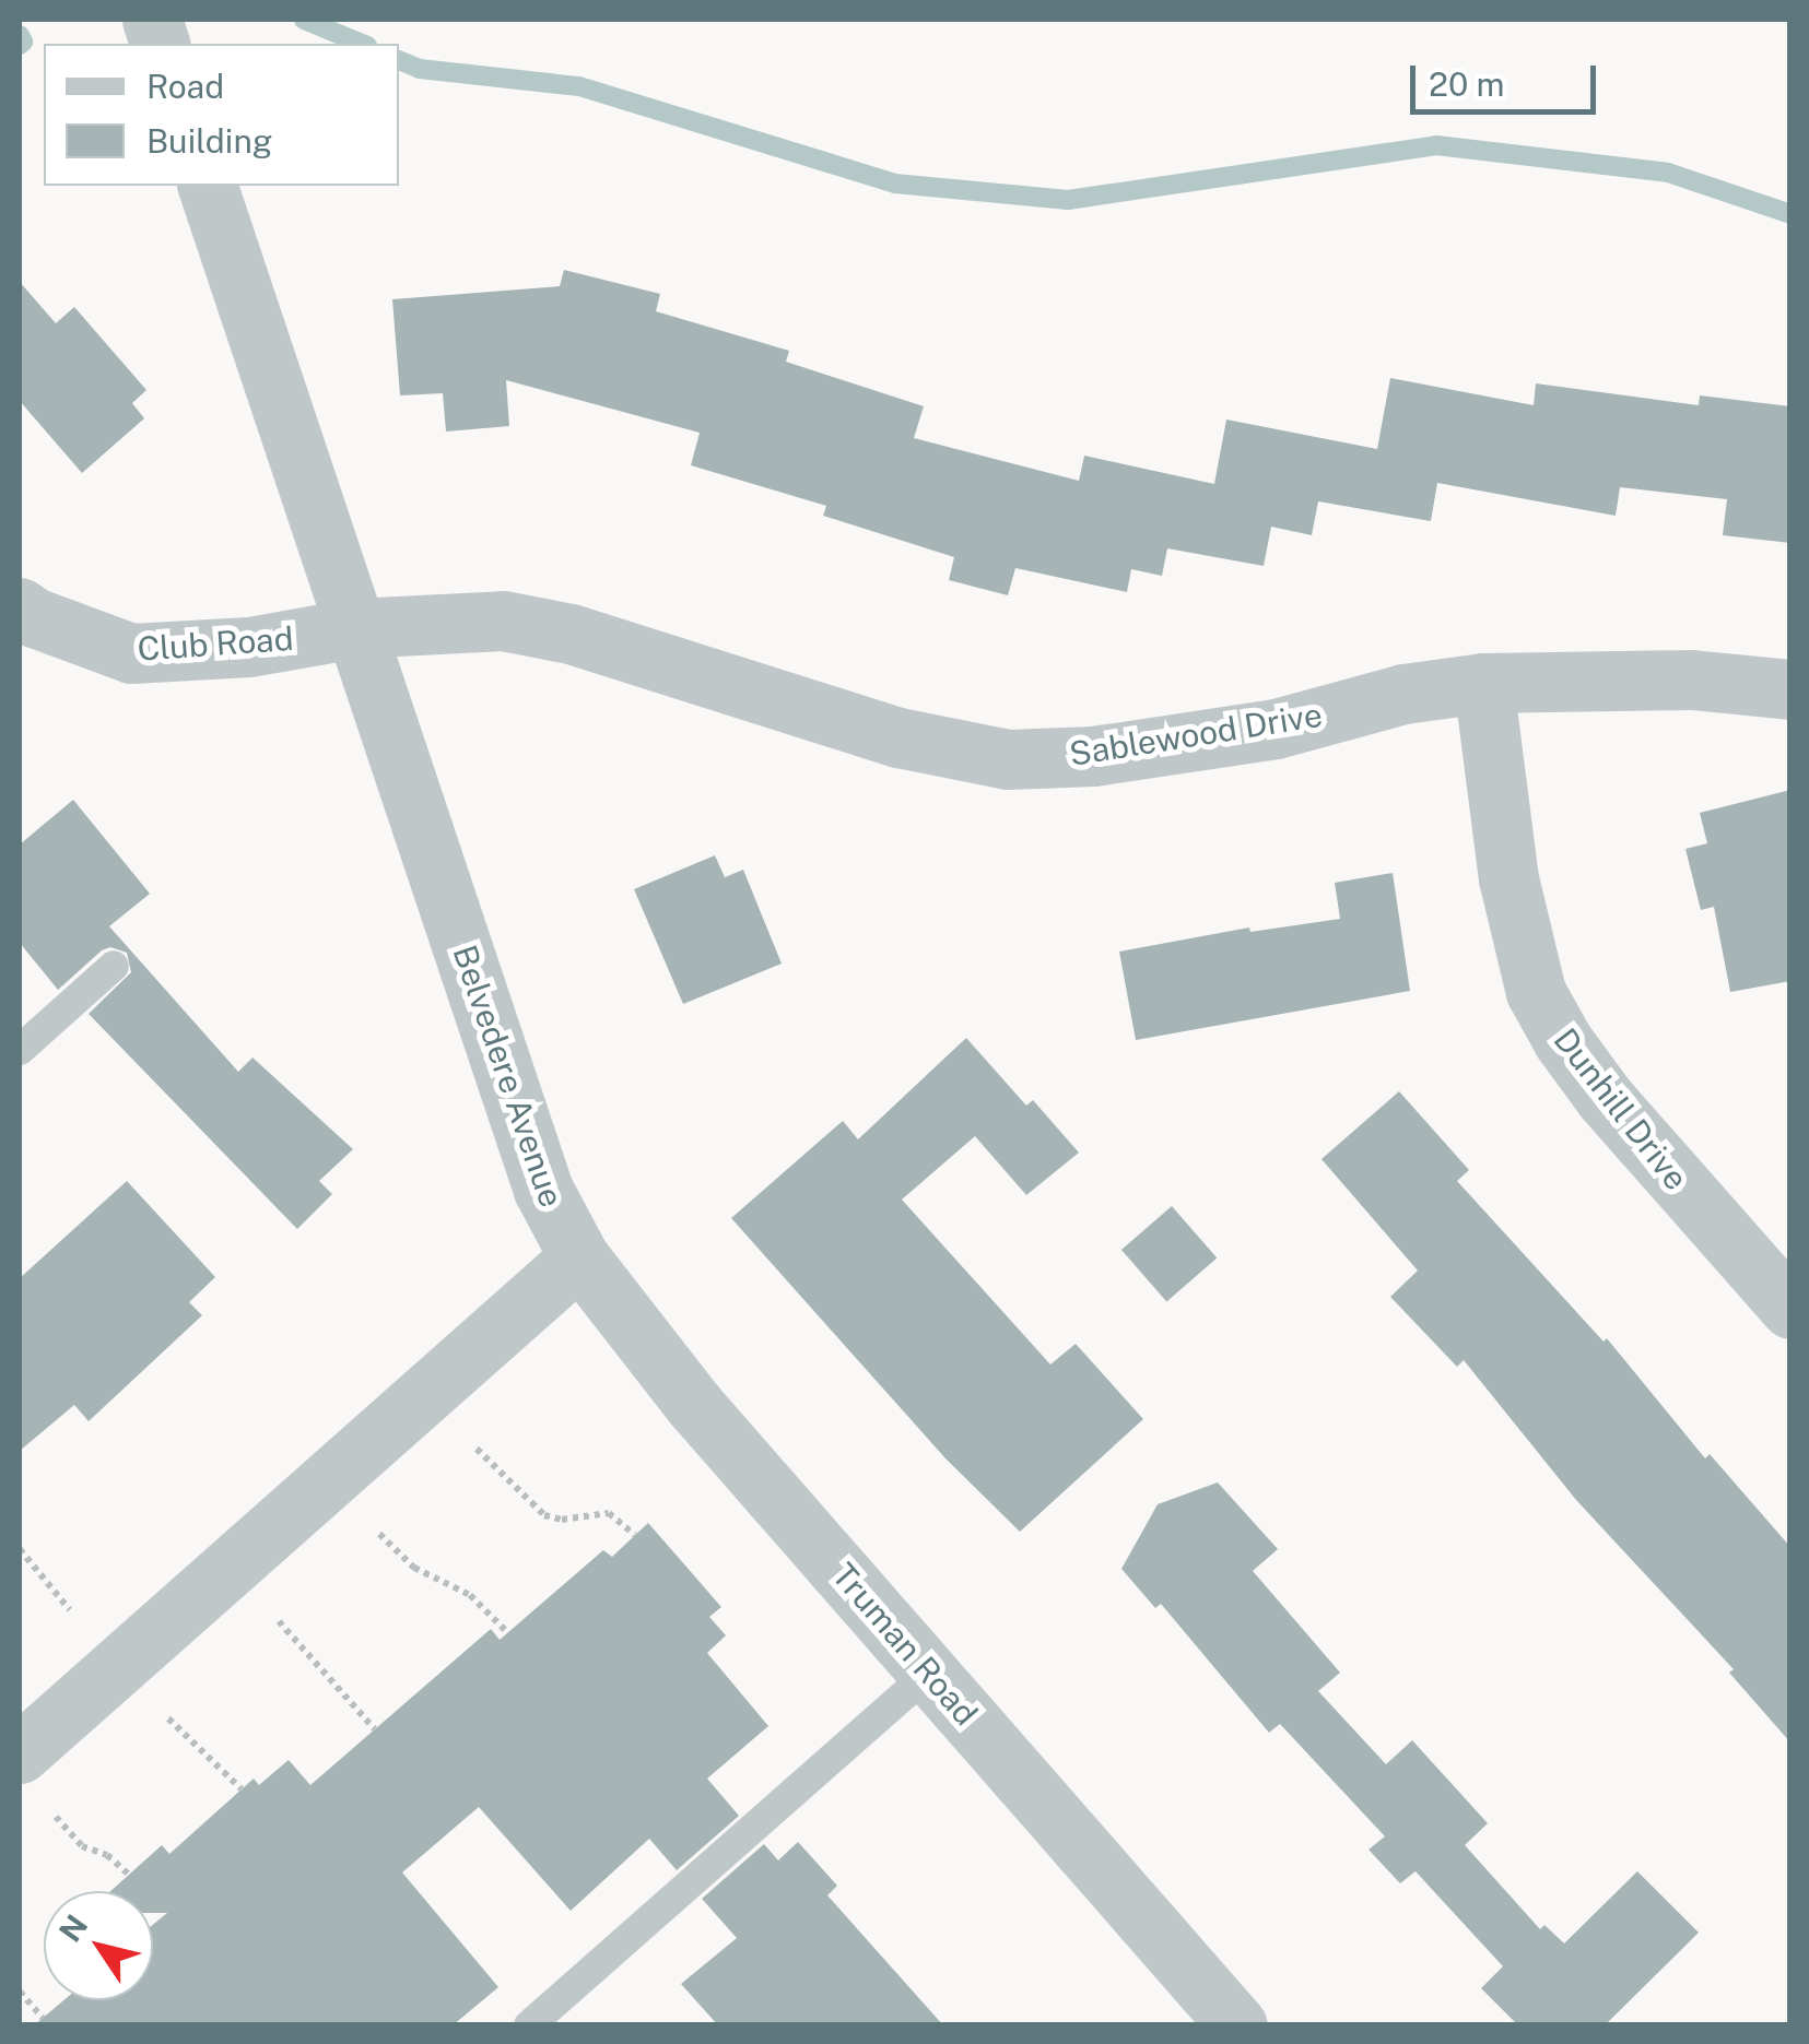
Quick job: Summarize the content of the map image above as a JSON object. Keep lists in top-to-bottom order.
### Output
{
  "streets": {
    "street": [
      "Club Road",
      "Sablewood Drive",
      "Belvedere Avenue",
      "Dunhill Drive",
      "Truman Road"
    ]
  },
  "crossings": [
    ["Club Road", "Sablewood Drive"],
    ["Club Road", "Belvedere Avenue"],
    ["Sablewood Drive", "Belvedere Avenue"],
    ["Sablewood Drive", "Dunhill Drive"],
    ["Belvedere Avenue", "Truman Road"]
  ],
  "legend": ["Road", "Building"],
  "scale_bar": "20 m",
  "north": "top left"
}
